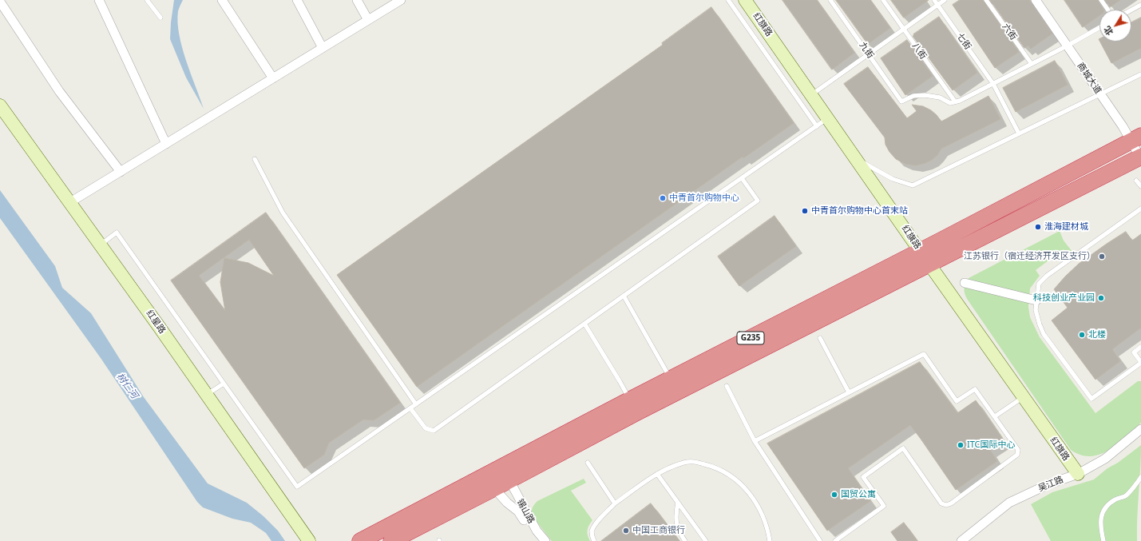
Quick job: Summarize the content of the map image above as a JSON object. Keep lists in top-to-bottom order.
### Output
{
  "streets": {
    "highway": ["G235"],
    "street": [
      "红旗路",
      "商城大道",
      "红星路",
      "吴江路",
      "锡山路"
    ],
    "lane": [
      "六街",
      "七街",
      "九街",
      "八街"
    ]
  },
  "crossings": [
    ["红旗路", "G235"],
    ["红旗路", "吴江路"],
    ["九街", "八街"],
    ["商城大道", "G235"],
    ["G235", "锡山路"]
  ],
  "water": ["树仁河"],
  "places": [
    "中青首尔购物中心",
    "中青首尔购物中心首末站",
    "淮海建材城",
    "江苏银行（宿迁经济开发区支行）",
    "科技创业产业园",
    "北楼",
    "ITC国际中心",
    "国贸公寓",
    "中国工商银行"
  ],
  "north": "bottom left"
}
